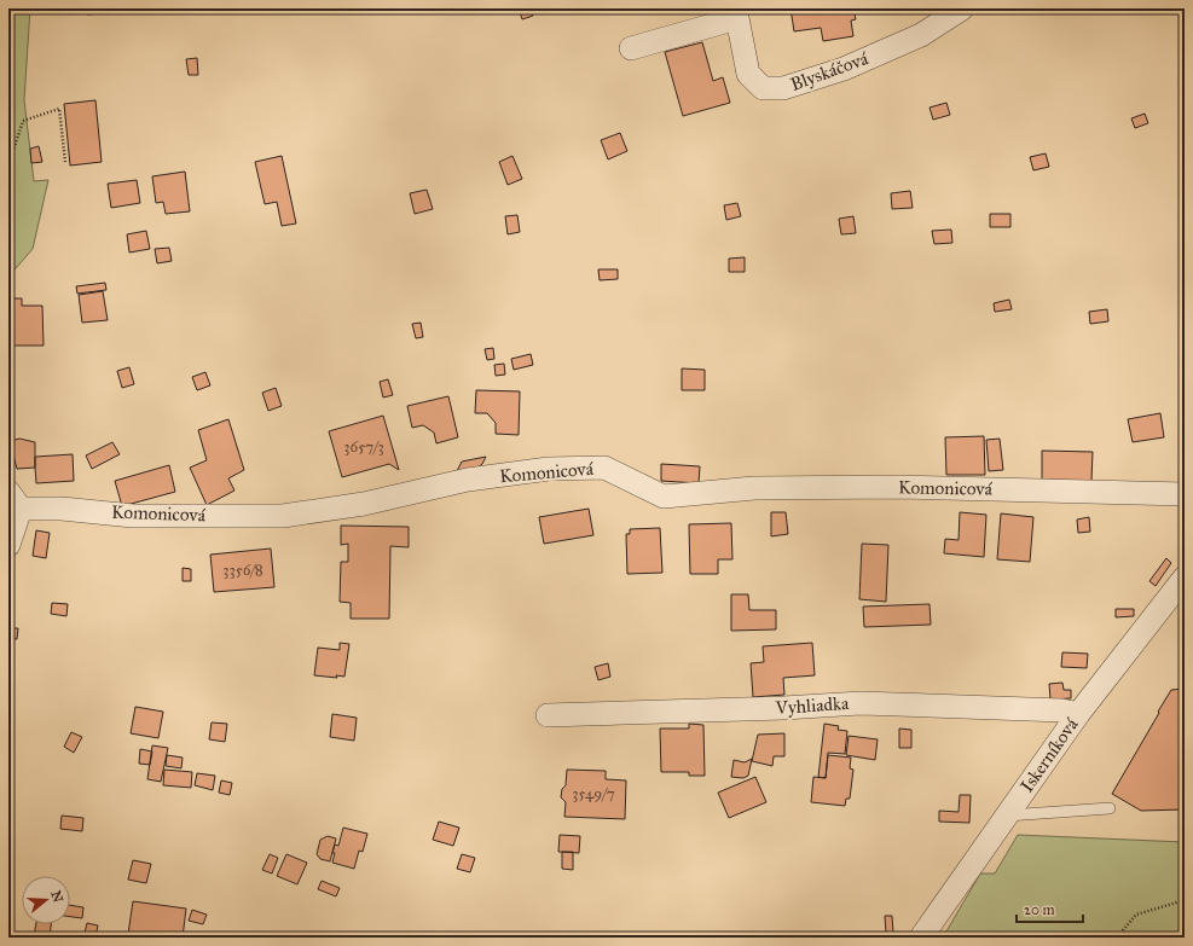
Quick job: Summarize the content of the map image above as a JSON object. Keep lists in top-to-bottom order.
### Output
{
  "streets": {
    "street": [
      "Blyskáčová",
      "Komonicová",
      "Vyhliadka",
      "Iskerníková"
    ]
  },
  "crossings": [
    ["Vyhliadka", "Iskerníková"]
  ],
  "house_numbers": ["3657/3", "3356/8", "3549/7"],
  "scale_bar": "20 m",
  "north": "right"
}
